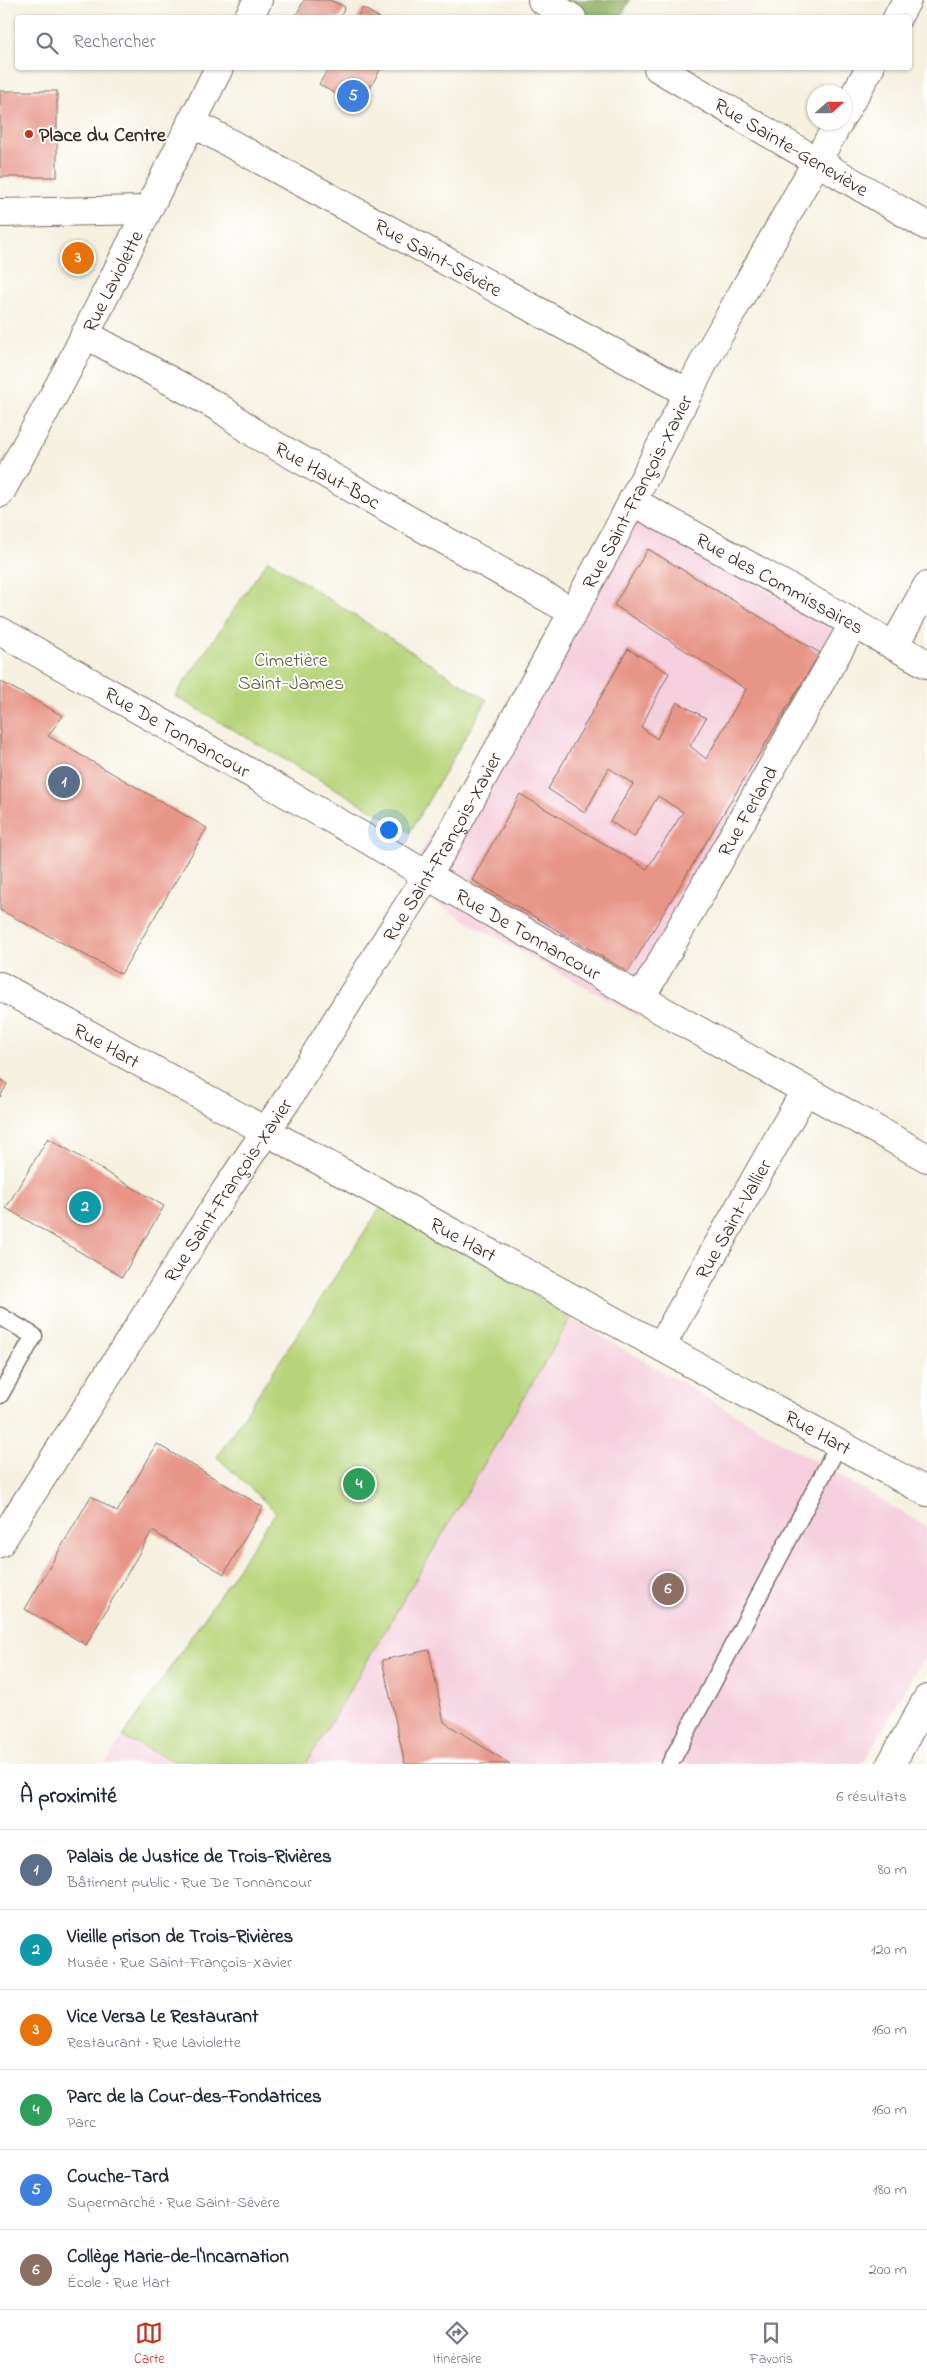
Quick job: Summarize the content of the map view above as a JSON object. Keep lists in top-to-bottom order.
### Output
{
  "streets": {
    "street": [
      "Rue Sainte-Geneviève",
      "Rue Saint-Sévère",
      "Rue Laviolette",
      "Rue Haut-Boc",
      "Rue Saint-François-Xavier",
      "Rue des Commissaires",
      "Rue De Tonnancour",
      "Rue Ferland",
      "Rue Hart",
      "Rue Saint-Vallier"
    ]
  },
  "crossings": [
    ["Rue Sainte-Geneviève", "Rue Saint-François-Xavier"],
    ["Rue Saint-Sévère", "Rue Laviolette"],
    ["Rue Saint-Sévère", "Rue Saint-François-Xavier"],
    ["Rue Laviolette", "Rue Haut-Boc"],
    ["Rue Haut-Boc", "Rue Saint-François-Xavier"],
    ["Rue Saint-François-Xavier", "Rue des Commissaires"],
    ["Rue Saint-François-Xavier", "Rue De Tonnancour"],
    ["Rue Saint-François-Xavier", "Rue Hart"],
    ["Rue des Commissaires", "Rue Ferland"],
    ["Rue De Tonnancour", "Rue Ferland"],
    ["Rue De Tonnancour", "Rue Saint-Vallier"],
    ["Rue Hart", "Rue Saint-Vallier"]
  ],
  "parks": ["Cimetière Saint-James"],
  "places": ["Place du Centre"],
  "north": "right",
  "page": {
    "search": "Rechercher",
    "pins": [
      "5",
      "3",
      "1",
      "2",
      "4",
      "6"
    ],
    "heading": ["À proximité", "6 résultats"],
    "list": [
      {
        "mark": "1",
        "name": "Palais de Justice de Trois-Rivières",
        "note": "Bâtiment public · Rue De Tonnancour",
        "value": "80 m"
      },
      {
        "mark": "2",
        "name": "Vieille prison de Trois-Rivières",
        "note": "Musée · Rue Saint-François-Xavier",
        "value": "120 m"
      },
      {
        "mark": "3",
        "name": "Vice Versa Le Restaurant",
        "note": "Restaurant · Rue Laviolette",
        "value": "160 m"
      },
      {
        "mark": "4",
        "name": "Parc de la Cour-des-Fondatrices",
        "note": "Parc",
        "value": "160 m"
      },
      {
        "mark": "5",
        "name": "Couche-Tard",
        "note": "Supermarché · Rue Saint-Sévère",
        "value": "180 m"
      },
      {
        "mark": "6",
        "name": "Collège Marie-de-l'Incarnation",
        "note": "École · Rue Hart",
        "value": "200 m"
      }
    ],
    "nav": ["Carte", "Itinéraire", "Favoris"]
  }
}
